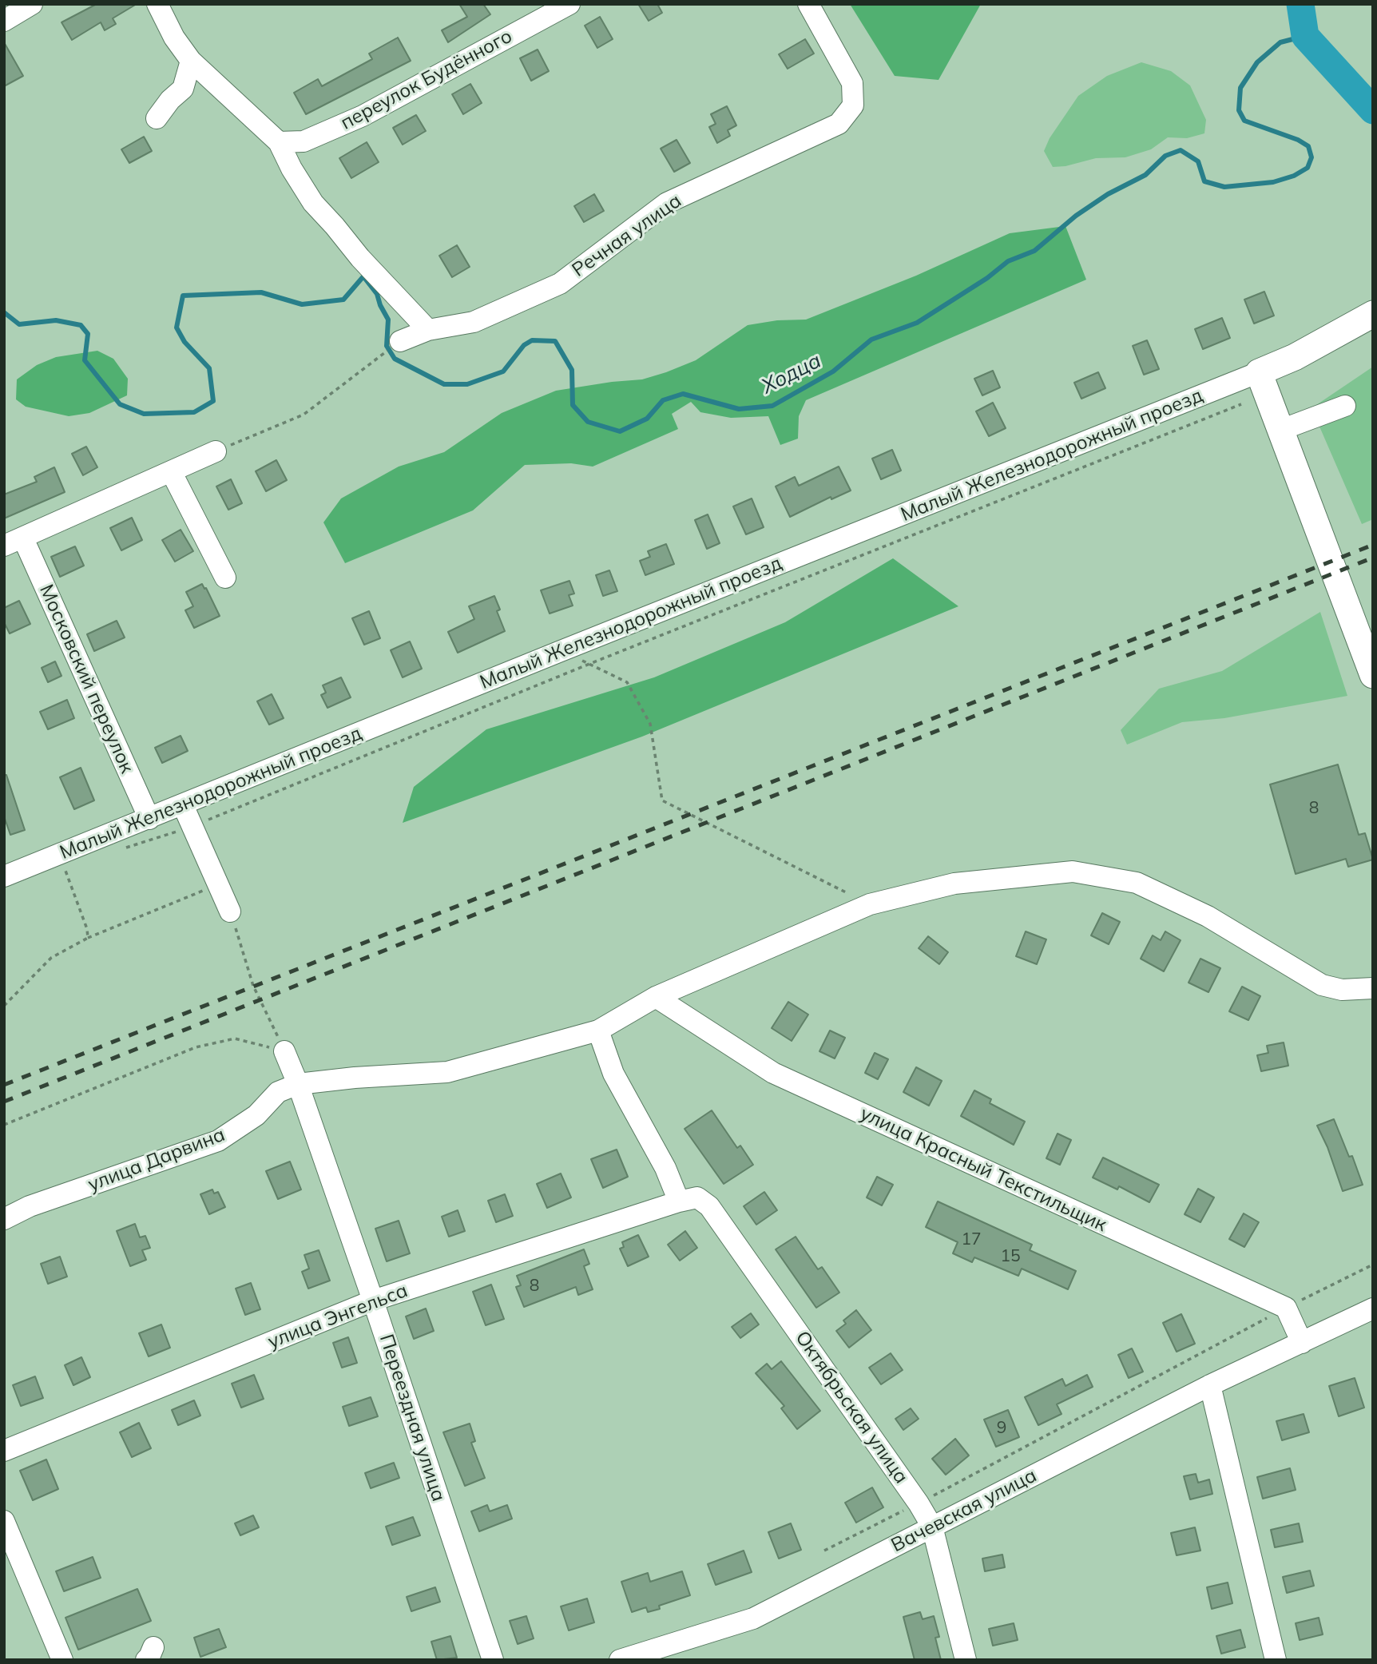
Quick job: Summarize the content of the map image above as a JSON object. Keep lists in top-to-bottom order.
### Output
{
  "streets": {
    "street": [
      "переулок Будённого",
      "Речная улица",
      "Малый Железнодорожный проезд",
      "Московский переулок",
      "улица Дарвина",
      "улица Красный Текстильщик",
      "улица Энгельса",
      "Октябрьская улица",
      "Переездная улица",
      "Вачевская улица"
    ]
  },
  "crossings": [
    ["Малый Железнодорожный проезд", "Московский переулок"],
    ["улица Дарвина", "Переездная улица"],
    ["улица Энгельса", "Октябрьская улица"],
    ["улица Энгельса", "Переездная улица"],
    ["Октябрьская улица", "Вачевская улица"]
  ],
  "water": ["Ходца"],
  "house_numbers": [
    "8",
    "17",
    "15",
    "8",
    "9"
  ]
}
